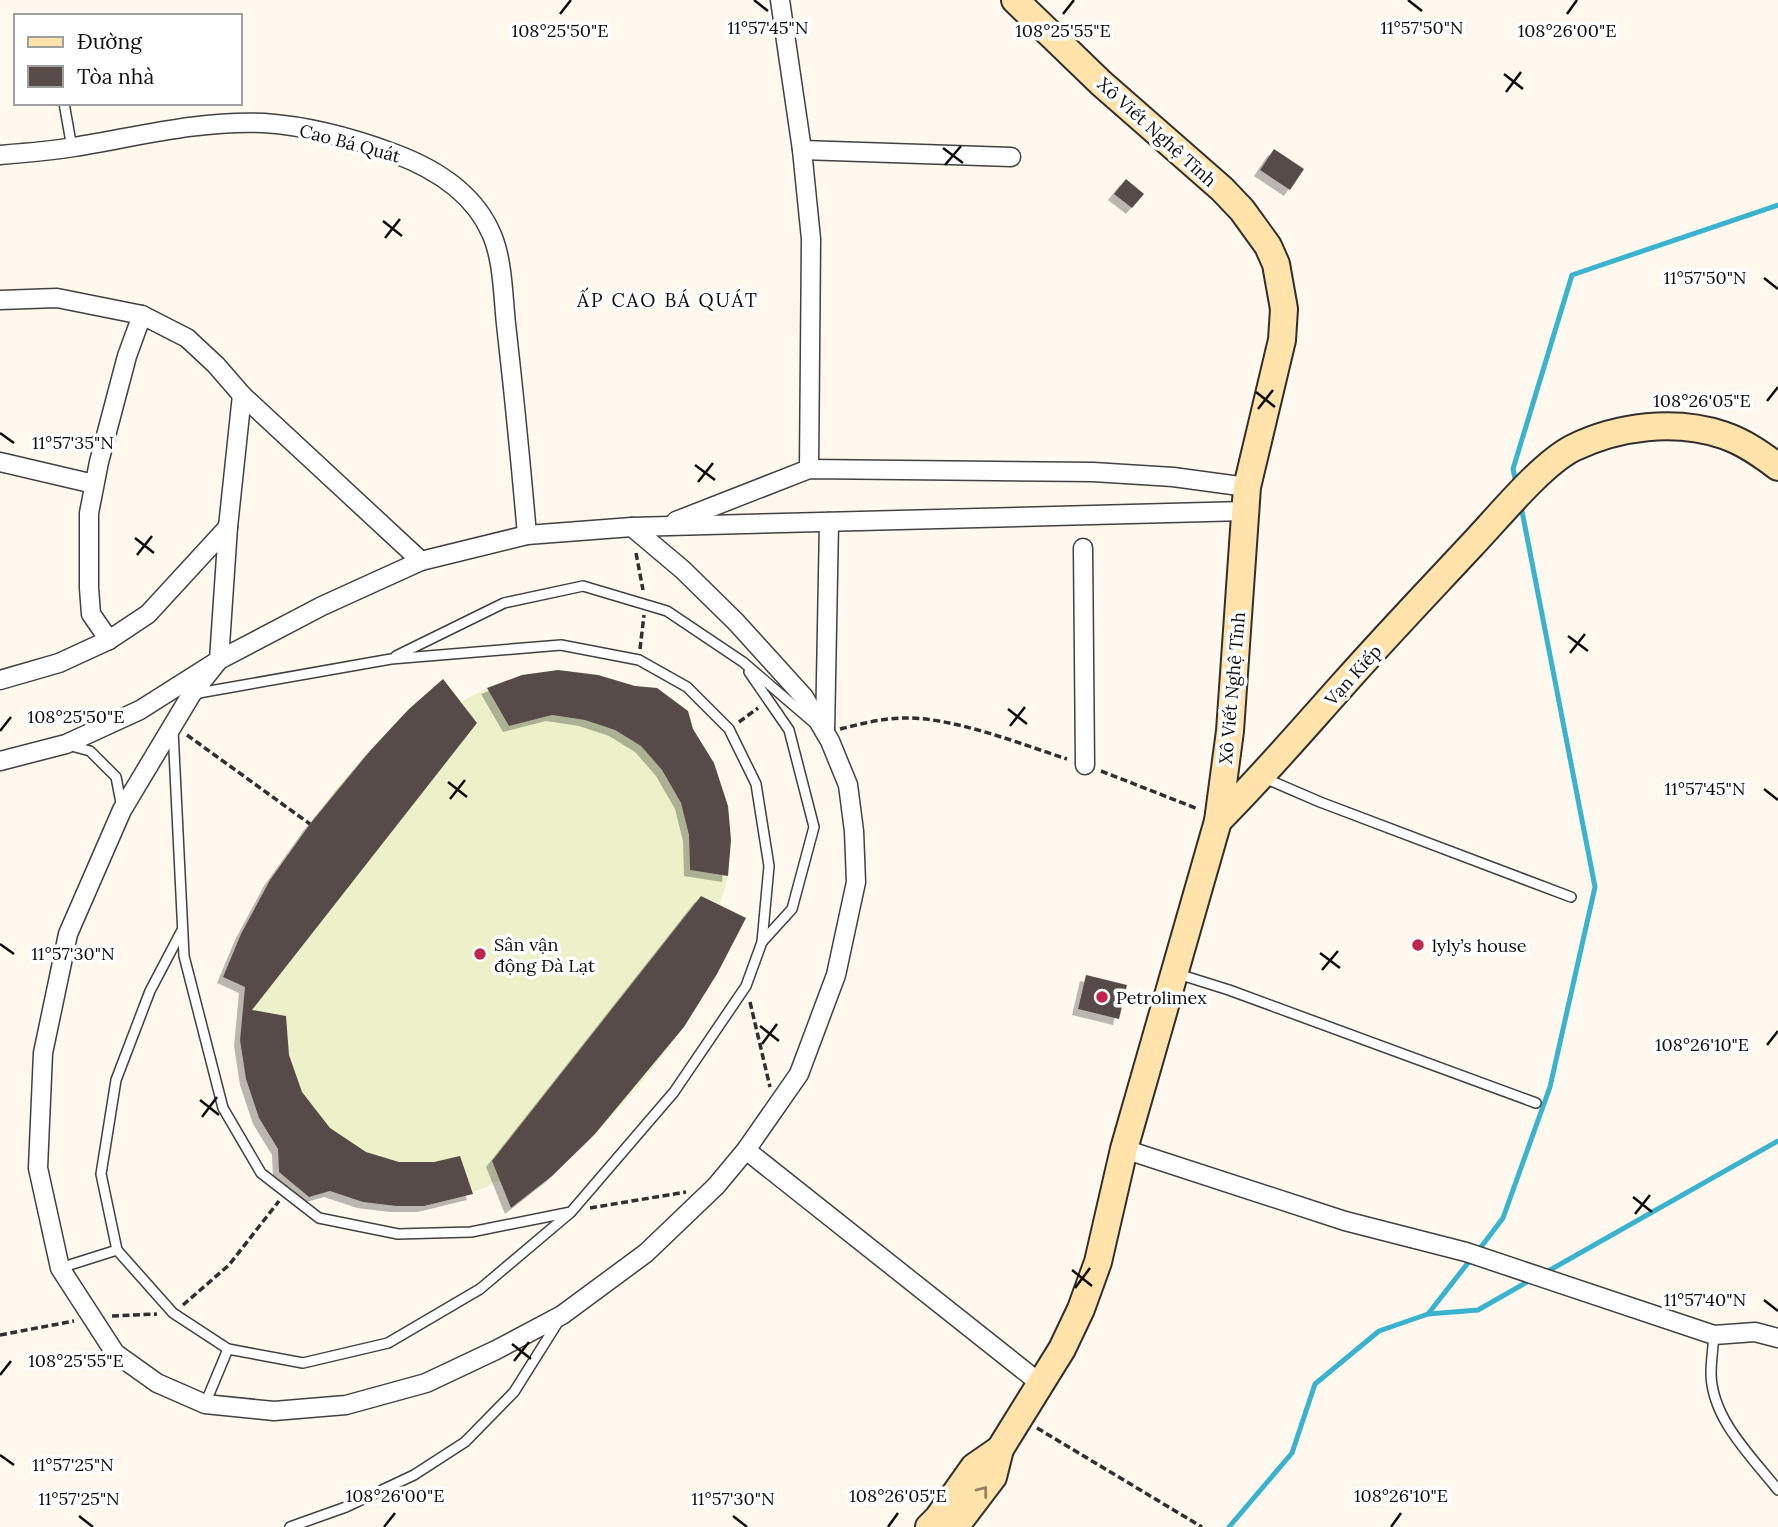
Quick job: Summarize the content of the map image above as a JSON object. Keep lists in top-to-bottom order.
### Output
{
  "streets": {
    "main road": ["Xô Viết Nghệ Tĩnh", "Vạn Kiếp"],
    "street": ["Cao Bá Quát"]
  },
  "crossings": [
    ["Xô Viết Nghệ Tĩnh", "Vạn Kiếp"]
  ],
  "districts": ["ẤP CAO BÁ QUÁT"],
  "places": ["lyly’s house", "Sân vận động Đà Lạt", "Petrolimex"],
  "legend": ["Đường", "Tòa nhà"],
  "coordinates": [
    "11°57'45\"N",
    "11°57'50\"N",
    "108°25'50\"E",
    "108°26'00\"E",
    "108°25'55\"E",
    "108°26'05\"E",
    "11°57'35\"N",
    "11°57'30\"N",
    "108°26'10\"E",
    "11°57'40\"N",
    "11°57'25\"N"
  ]
}
